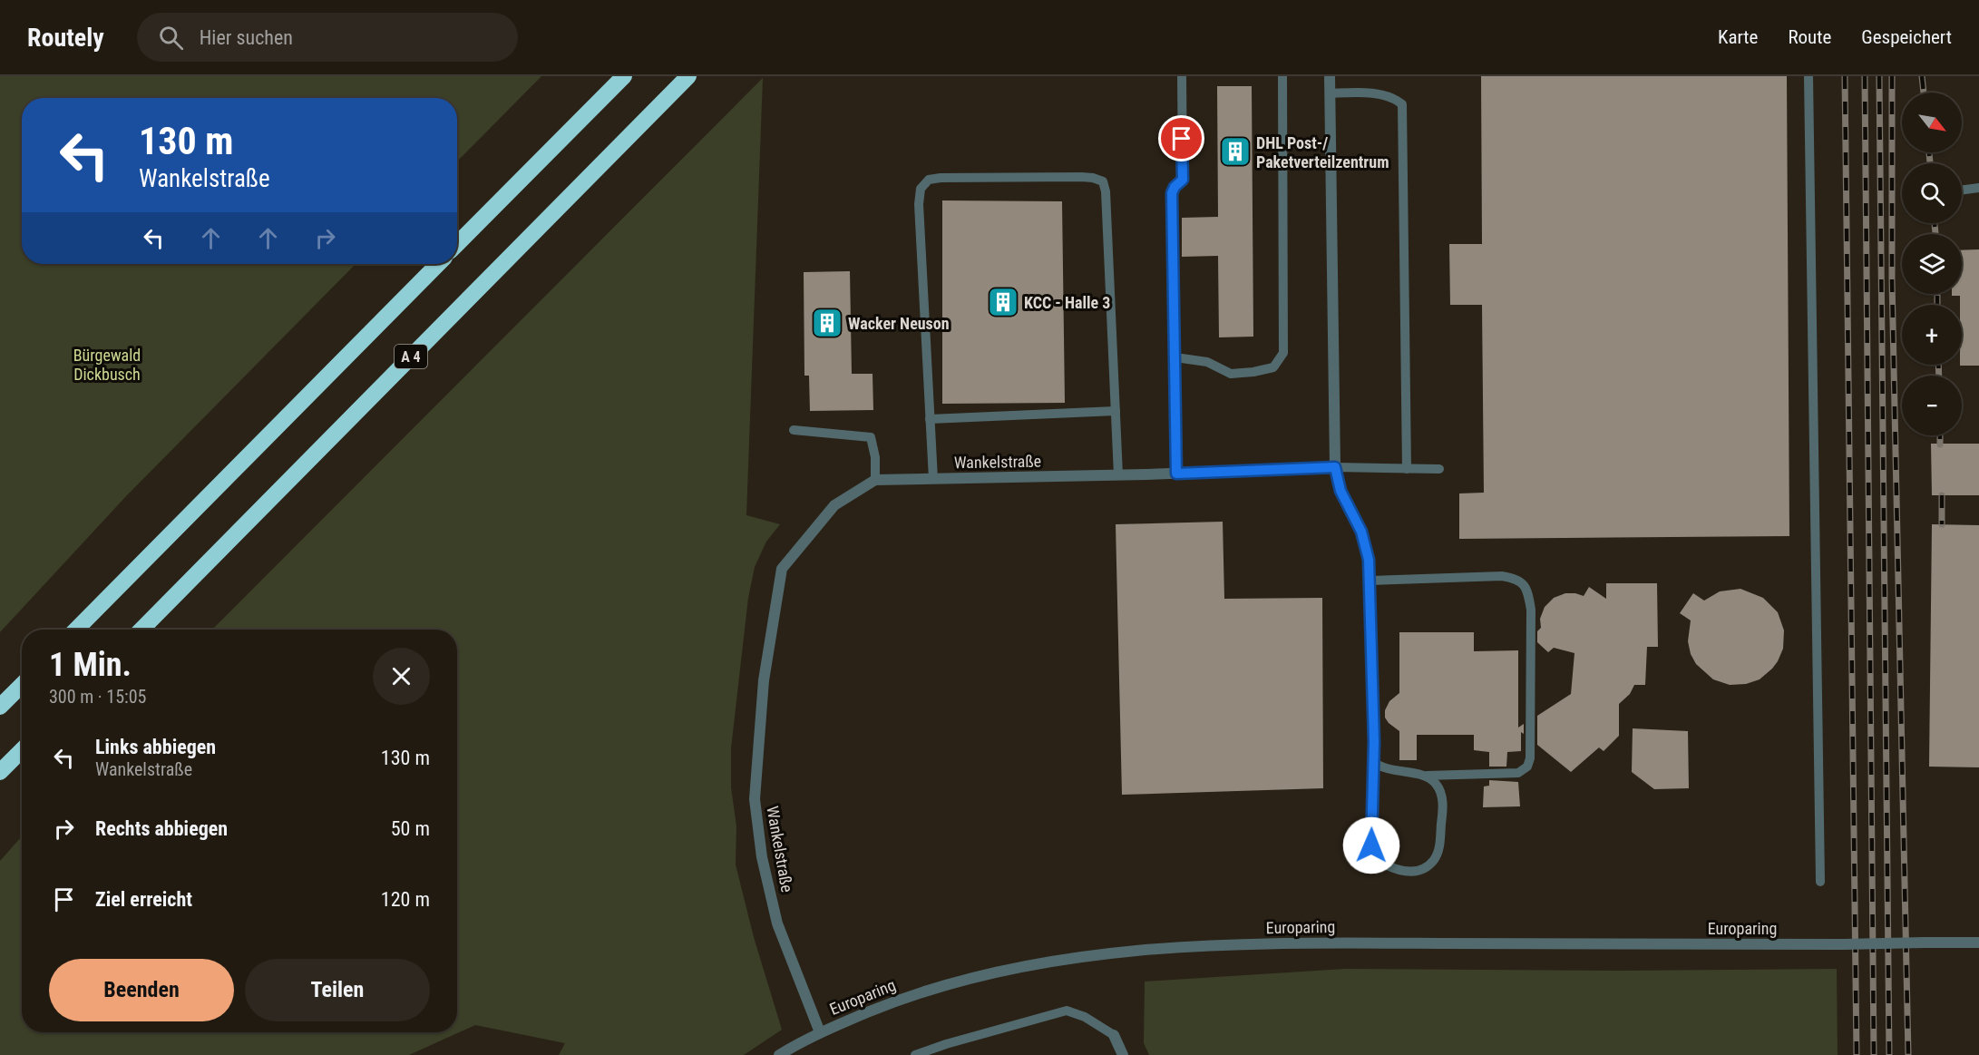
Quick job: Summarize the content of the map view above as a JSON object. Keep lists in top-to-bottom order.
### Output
{
  "streets": {
    "highway": ["A 4"],
    "street": ["Wankelstraße", "Europaring"]
  },
  "crossings": [
    ["Wankelstraße", "Europaring"]
  ],
  "parks": ["Bürgewald Dickbusch"],
  "places": {
    "building": ["DHL Post-/ Paketverteilzentrum", "KCC - Halle 3", "Wacker Neuson"]
  },
  "north": "bottom right",
  "page": {
    "header": "Routely",
    "search": "Hier suchen",
    "nav": ["Karte", "Route", "Gespeichert"],
    "map_buttons": ["+", "−"],
    "turn": ["130 m", "Wankelstraße"],
    "heading": ["1 Min.", "300 m · 15:05"],
    "list": [
      {
        "name": "Links abbiegen",
        "note": "Wankelstraße",
        "value": "130 m"
      },
      {
        "name": "Rechts abbiegen",
        "value": "50 m"
      },
      {
        "name": "Ziel erreicht",
        "value": "120 m"
      }
    ],
    "buttons": ["Beenden", "Teilen"]
  }
}
